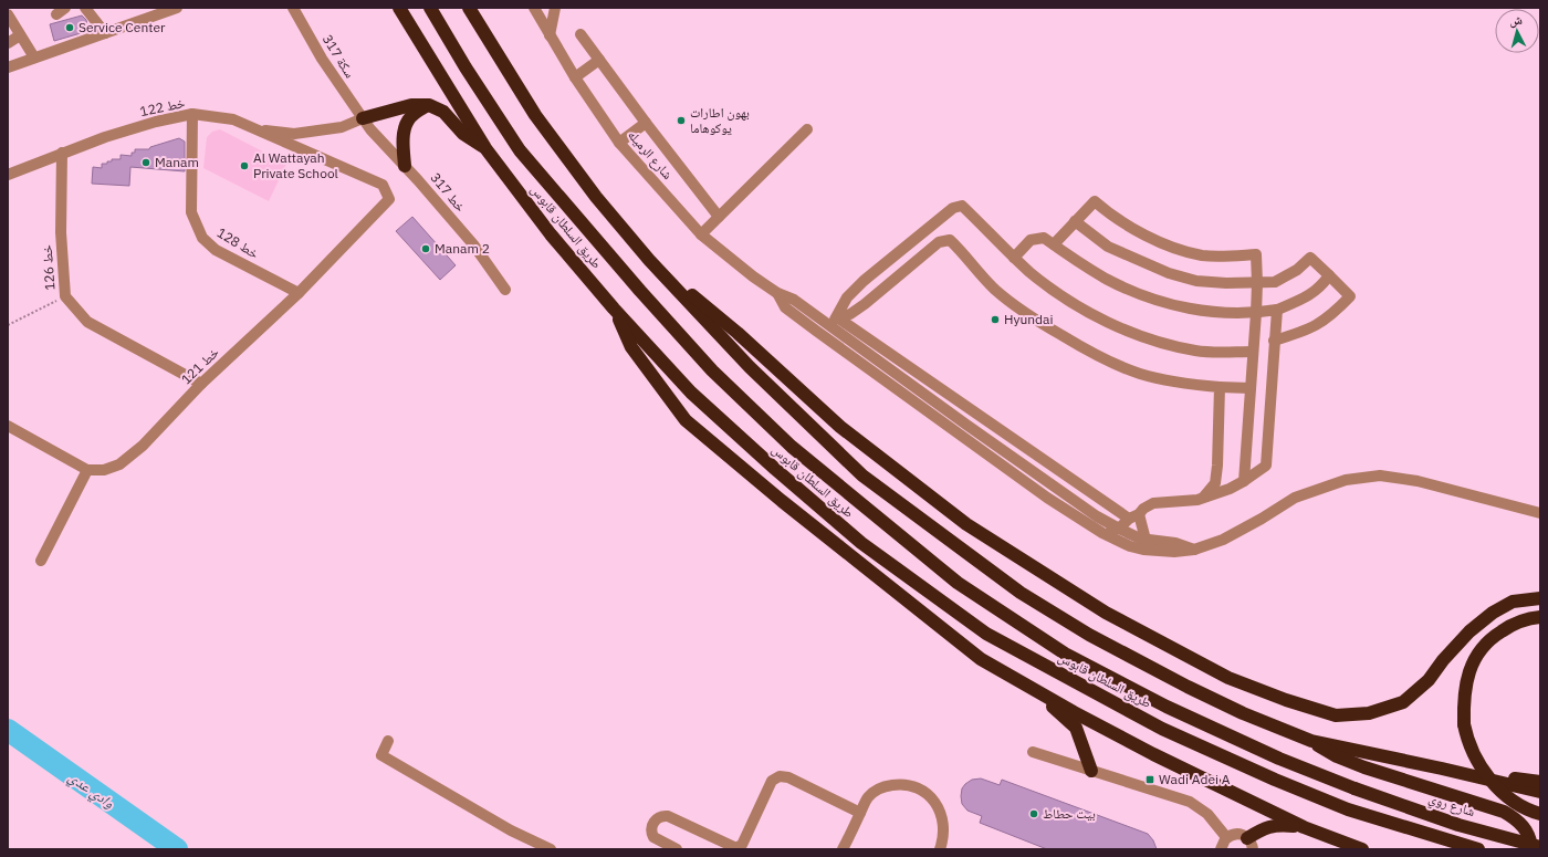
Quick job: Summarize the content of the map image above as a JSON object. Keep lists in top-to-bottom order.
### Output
{
  "streets": {
    "highway": ["طريق السلطان قابوس", "شارع روي"],
    "street": [
      "سكة 317",
      "خط 122",
      "شارع الرميله",
      "خط 317",
      "خط 128",
      "خط 126",
      "خط 121"
    ]
  },
  "crossings": [
    ["سكة 317", "خط 317"],
    ["خط 122", "خط 128"],
    ["خط 122", "خط 126"],
    ["خط 122", "خط 121"],
    ["طريق السلطان قابوس", "شارع روي"],
    ["خط 128", "خط 121"],
    ["خط 126", "خط 121"]
  ],
  "water": ["وادي عدي"],
  "places": {
    "other": [
      "Service Center",
      "بهون اطارات يوكوهاما",
      "Manam",
      "Al Wattayah Private School",
      "Manam 2",
      "Hyundai",
      "بيت حطاط"
    ],
    "transit": ["Wadi Adei A"]
  },
  "north": "top"
}
